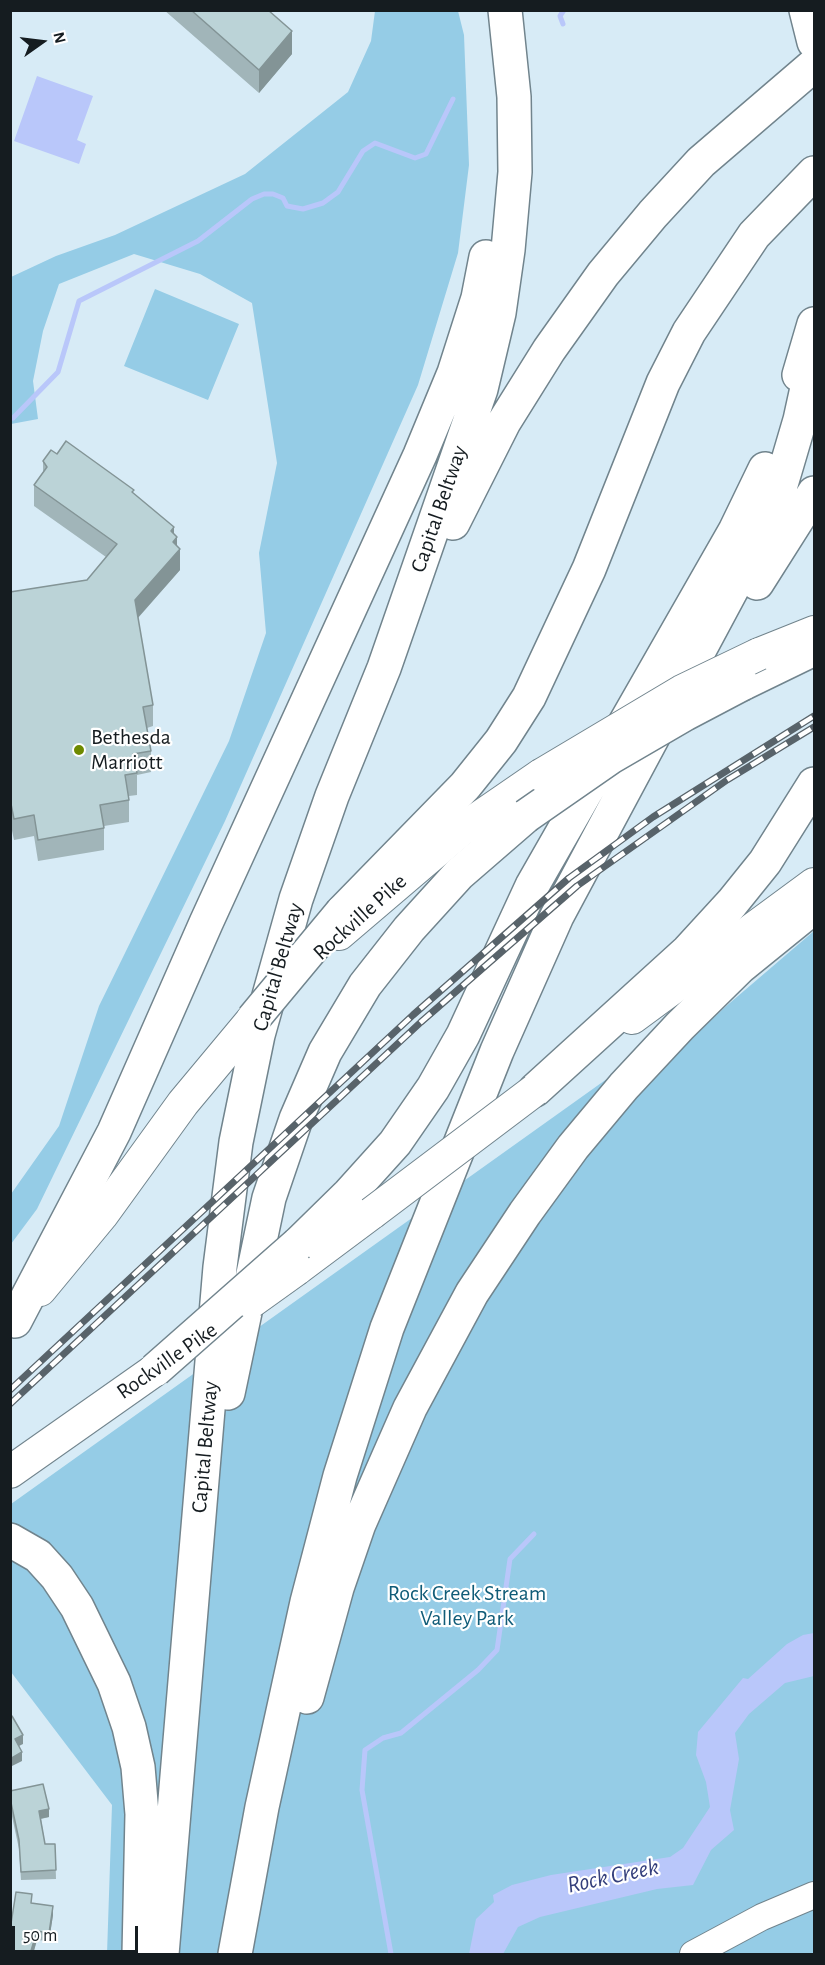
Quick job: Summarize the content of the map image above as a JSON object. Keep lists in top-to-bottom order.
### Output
{
  "streets": {
    "highway": ["Capital Beltway"],
    "main road": ["Rockville Pike"]
  },
  "water": ["Rock Creek"],
  "parks": ["Rock Creek Stream Valley Park"],
  "places": ["Bethesda Marriott"],
  "scale_bar": "50 m",
  "north": "right"
}
